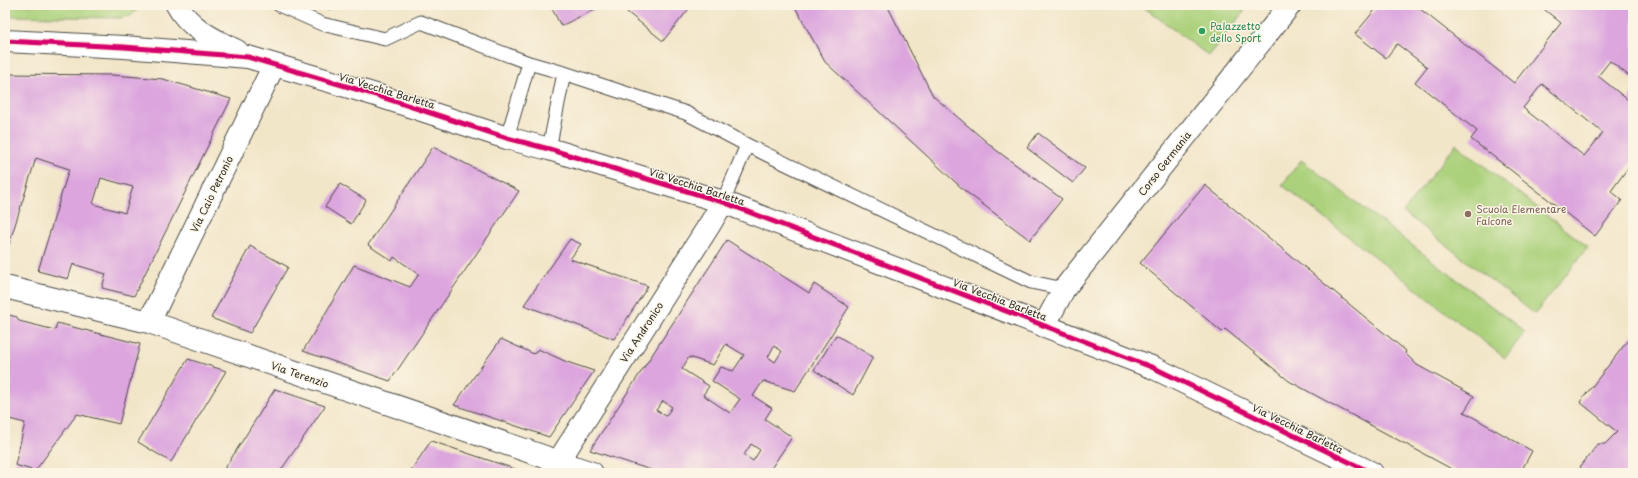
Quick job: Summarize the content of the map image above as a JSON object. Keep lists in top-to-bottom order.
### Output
{
  "streets": {
    "street": [
      "Via Vecchia Barletta",
      "Corso Germania",
      "Via Caio Petronio",
      "Via Andronico",
      "Via Terenzio"
    ]
  },
  "crossings": [
    ["Via Vecchia Barletta", "Corso Germania"],
    ["Via Vecchia Barletta", "Via Caio Petronio"],
    ["Via Vecchia Barletta", "Via Andronico"],
    ["Via Caio Petronio", "Via Terenzio"],
    ["Via Andronico", "Via Terenzio"]
  ],
  "places": ["Palazzetto dello Sport", "Scuola Elementare Falcone"]
}
